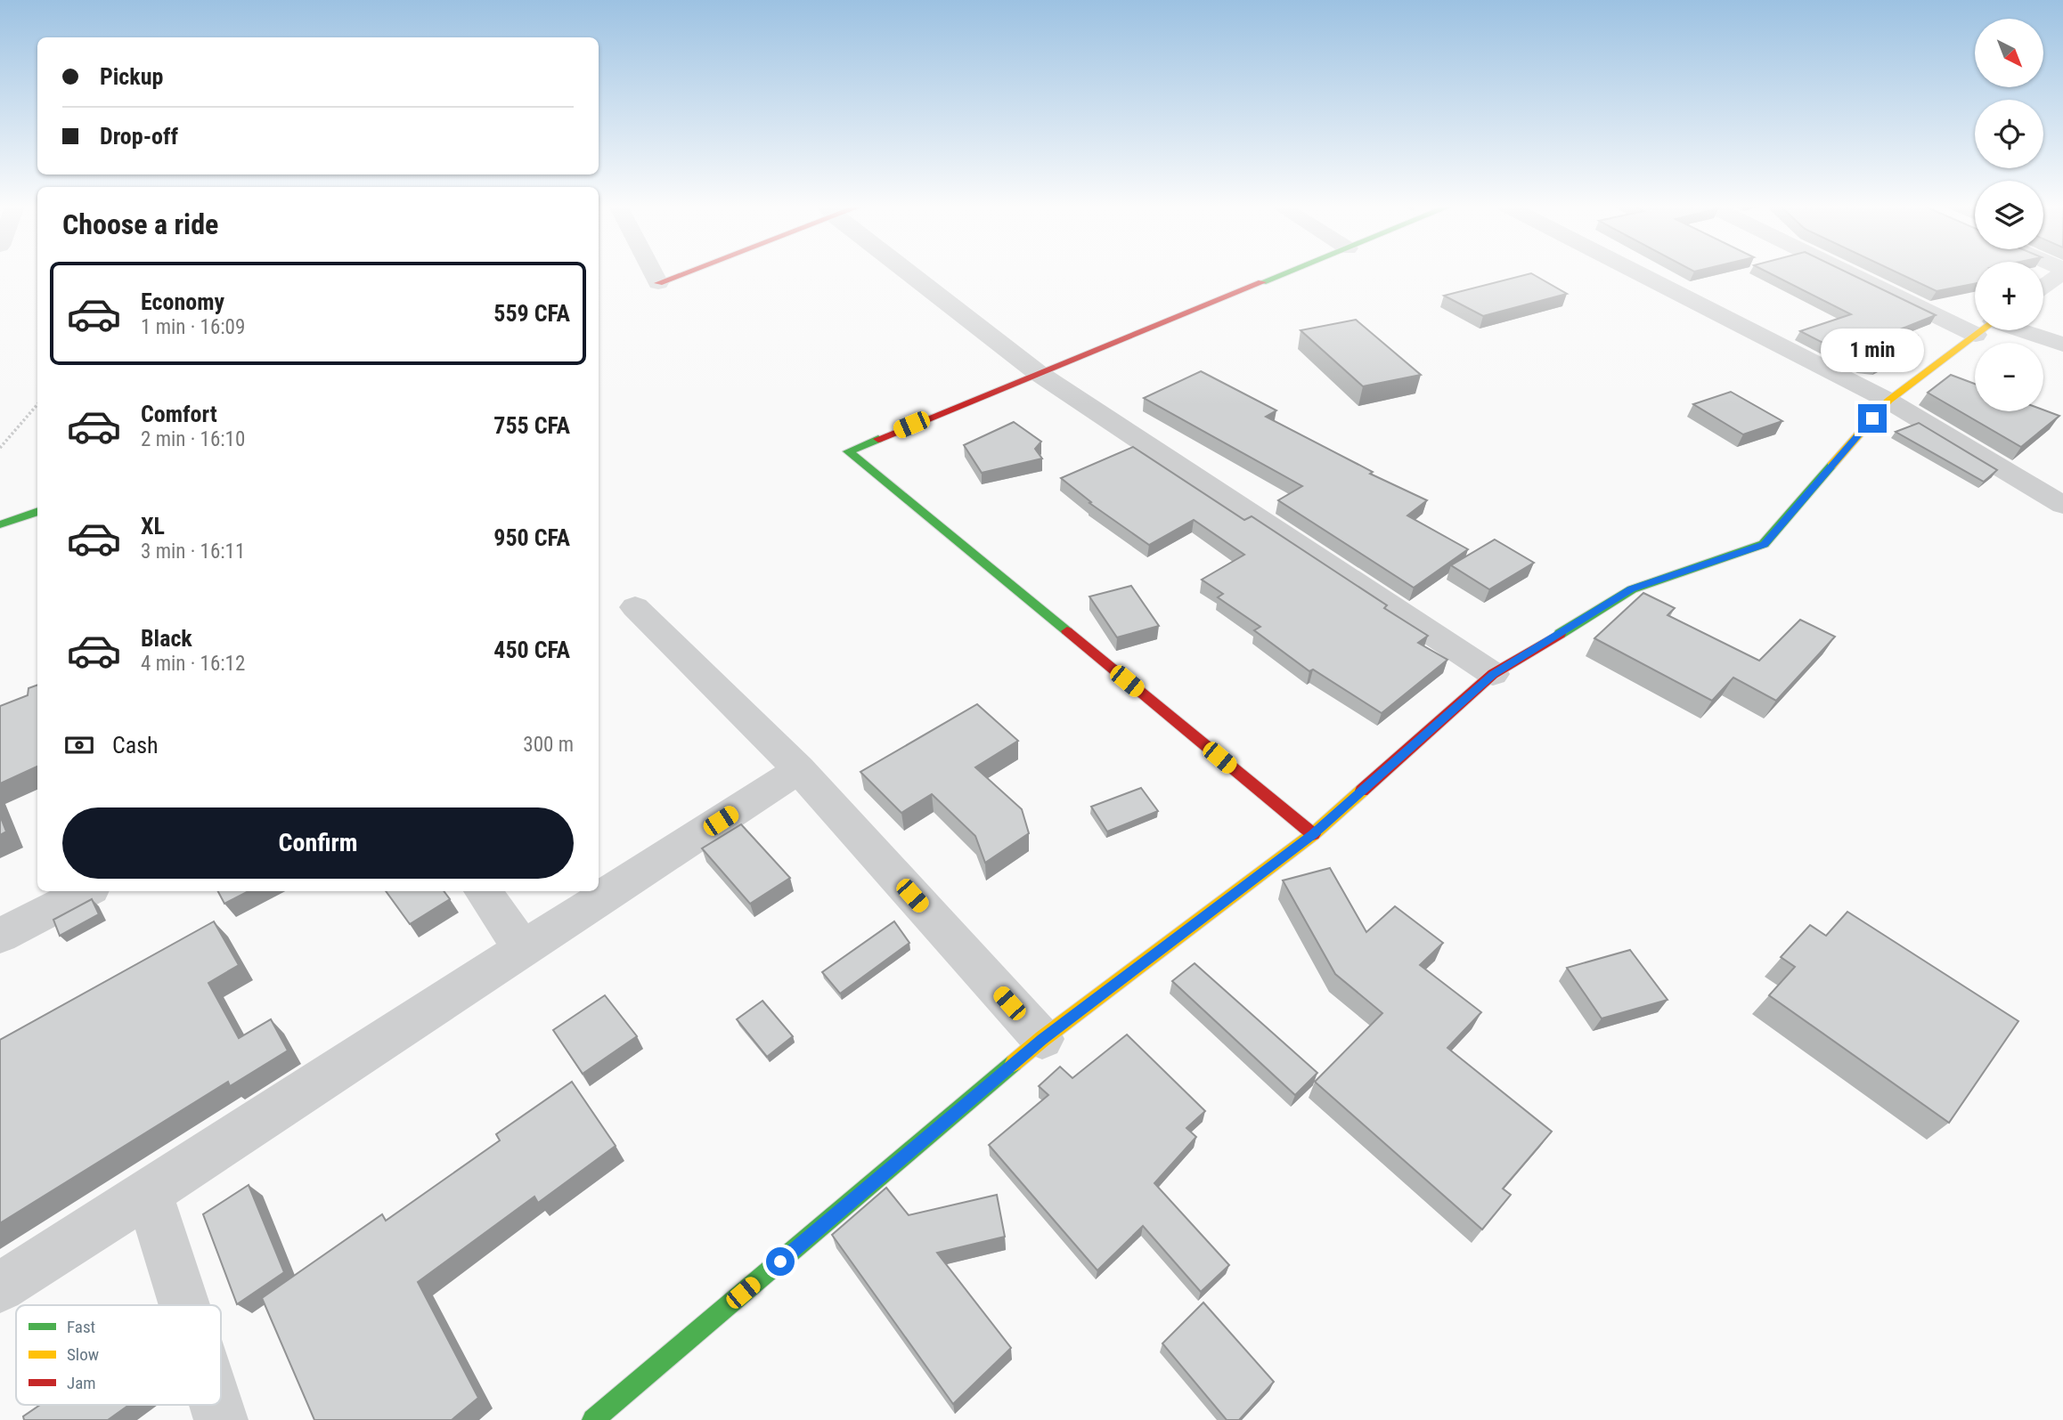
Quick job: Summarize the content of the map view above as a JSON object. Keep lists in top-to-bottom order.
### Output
{
  "legend": ["Fast", "Slow", "Jam"],
  "north": "bottom right",
  "page": {
    "map_buttons": ["+", "−"],
    "banner": ["Pickup", "Drop-off"],
    "heading": "Choose a ride",
    "list": [
      {
        "name": "Economy",
        "note": "1 min · 16:09",
        "value": "559 CFA"
      },
      {
        "name": "Comfort",
        "note": "2 min · 16:10",
        "value": "755 CFA"
      },
      {
        "name": "XL",
        "note": "3 min · 16:11",
        "value": "950 CFA"
      },
      {
        "name": "Black",
        "note": "4 min · 16:12",
        "value": "450 CFA"
      }
    ],
    "bubble": "1 min",
    "pay": ["Cash", "300 m"],
    "buttons": "Confirm"
  }
}
